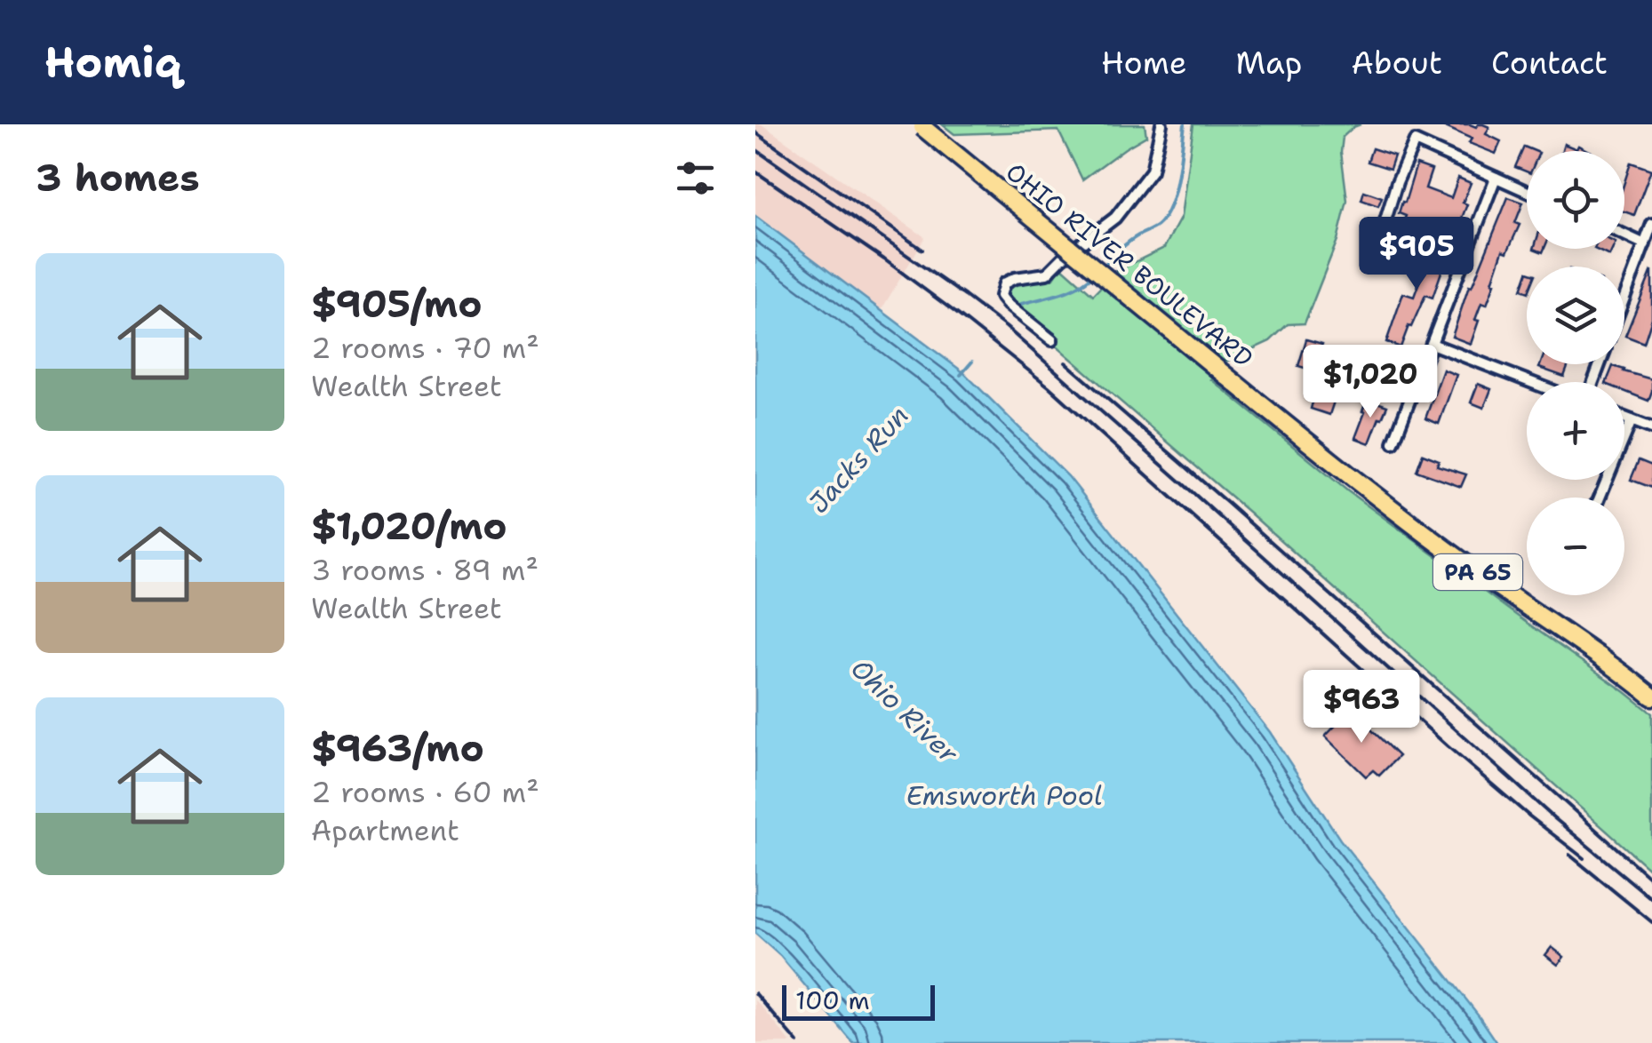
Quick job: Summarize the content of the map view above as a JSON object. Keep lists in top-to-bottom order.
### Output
{
  "streets": {
    "highway": ["OHIO RIVER BOULEVARD", "PA 65"]
  },
  "water": ["Jacks Run", "Ohio River", "Emsworth Pool"],
  "scale_bar": "100 m",
  "page": {
    "header": "Homiq",
    "nav": [
      "Home",
      "Map",
      "About",
      "Contact"
    ],
    "heading": "3 homes",
    "map_buttons": ["+", "−"],
    "price": ["$905", "$1,020", "$963"],
    "list": [
      {
        "name": "$905/mo",
        "note": "2 rooms · 70 m² · Wealth Street"
      },
      {
        "name": "$1,020/mo",
        "note": "3 rooms · 89 m² · Wealth Street"
      },
      {
        "name": "$963/mo",
        "note": "2 rooms · 60 m² · Apartment"
      }
    ],
    "scale": "100 m"
  }
}
